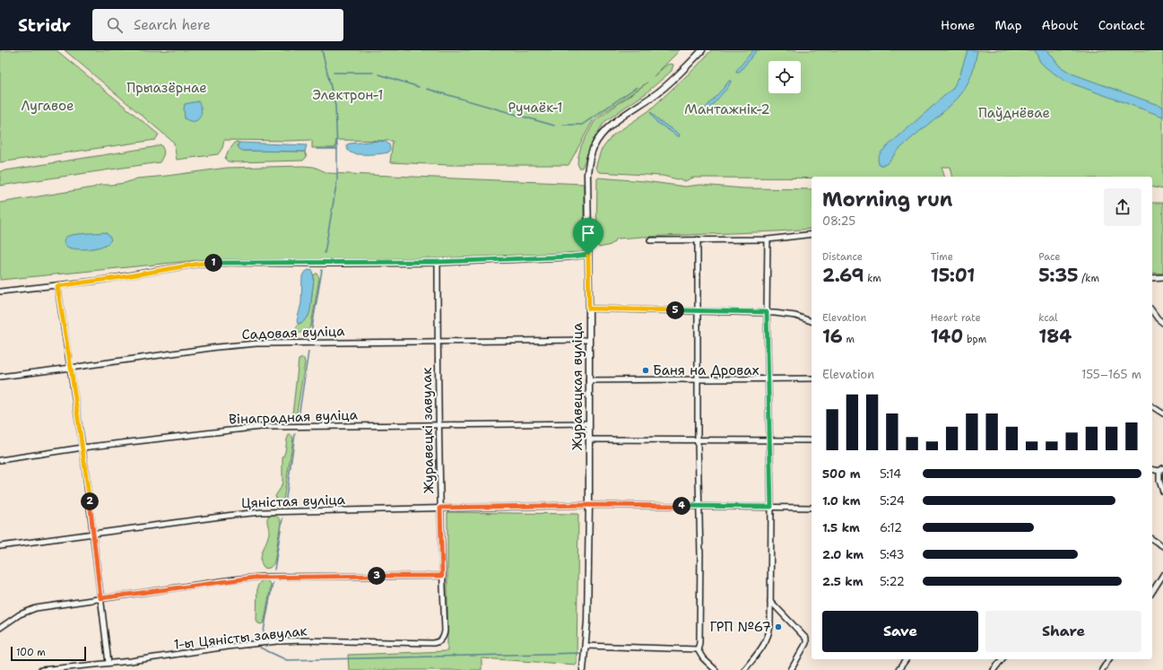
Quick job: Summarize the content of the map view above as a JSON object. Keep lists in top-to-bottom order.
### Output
{
  "streets": {
    "street": [
      "Садовая вуліца",
      "Журавецкая вуліца",
      "Вінаградная вуліца",
      "Журавецкі завулак",
      "Цяністая вуліца",
      "1-ы Цяністы завулак"
    ]
  },
  "crossings": [
    ["Садовая вуліца", "Журавецкая вуліца"],
    ["Садовая вуліца", "Журавецкі завулак"],
    ["Журавецкая вуліца", "Вінаградная вуліца"],
    ["Журавецкая вуліца", "Цяністая вуліца"],
    ["Вінаградная вуліца", "Журавецкі завулак"],
    ["Журавецкі завулак", "Цяністая вуліца"],
    ["Журавецкі завулак", "1-ы Цяністы завулак"]
  ],
  "parks": [
    "Прыазёрнае",
    "Электрон-1",
    "Лугавое",
    "Ручаёк-1",
    "Мантажнік-2",
    "Паўднёвае"
  ],
  "places": ["Баня на Дровах", "ГРП №67"],
  "scale_bar": "100 m",
  "page": {
    "header": "Stridr",
    "search": "Search here",
    "nav": [
      "Home",
      "Map",
      "About",
      "Contact"
    ],
    "heading": ["Morning run", "08:25"],
    "stats": [
      ["Distance", "2.69 km"],
      ["Time", "15:01"],
      ["Pace", "5:35 /km"],
      ["Elevation", "16 m"],
      ["Heart rate", "140 bpm"],
      ["kcal", "184"]
    ],
    "pins": [
      "1",
      "5",
      "2",
      "4",
      "3"
    ],
    "chart": ["Elevation", "155–165 m"],
    "list": [
      {
        "name": "500 m",
        "note": "5:14"
      },
      {
        "name": "1.0 km",
        "note": "5:24"
      },
      {
        "name": "1.5 km",
        "note": "6:12"
      },
      {
        "name": "2.0 km",
        "note": "5:43"
      },
      {
        "name": "2.5 km",
        "note": "5:22"
      }
    ],
    "buttons": ["Save", "Share"],
    "scale": "100 m"
  }
}
